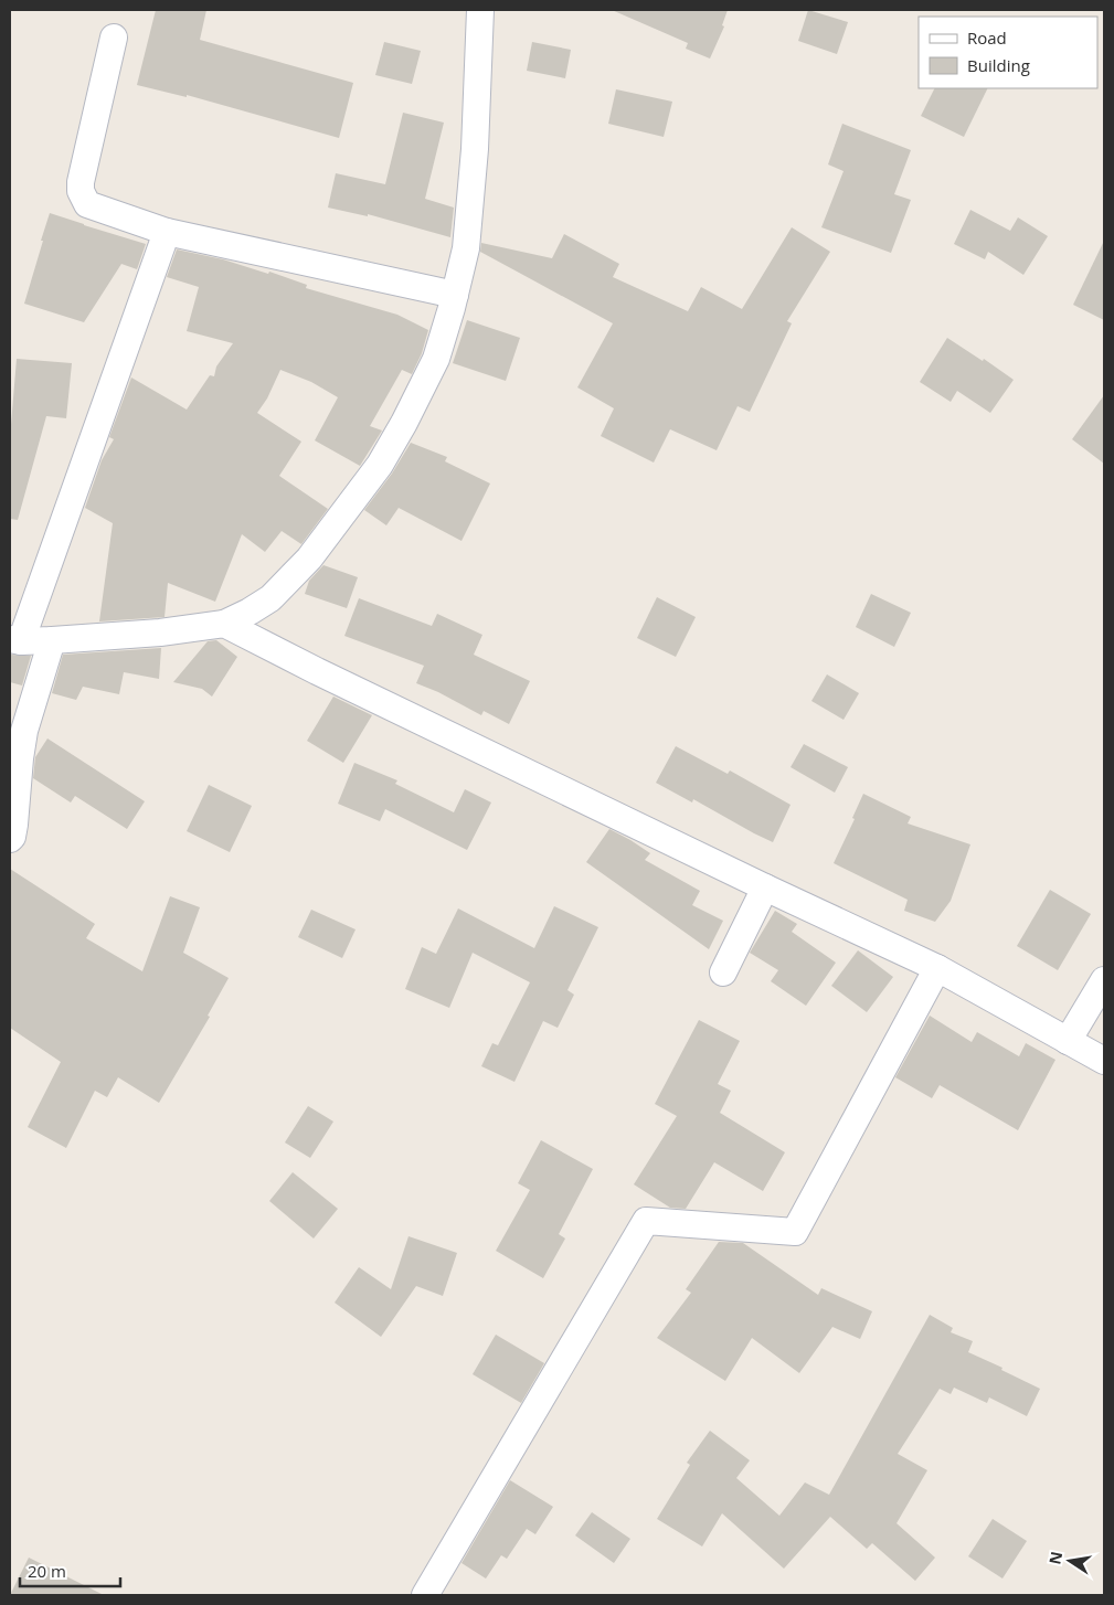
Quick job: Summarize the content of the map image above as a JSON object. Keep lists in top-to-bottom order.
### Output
{
  "legend": ["Road", "Building"],
  "scale_bar": "20 m",
  "north": "left"
}
